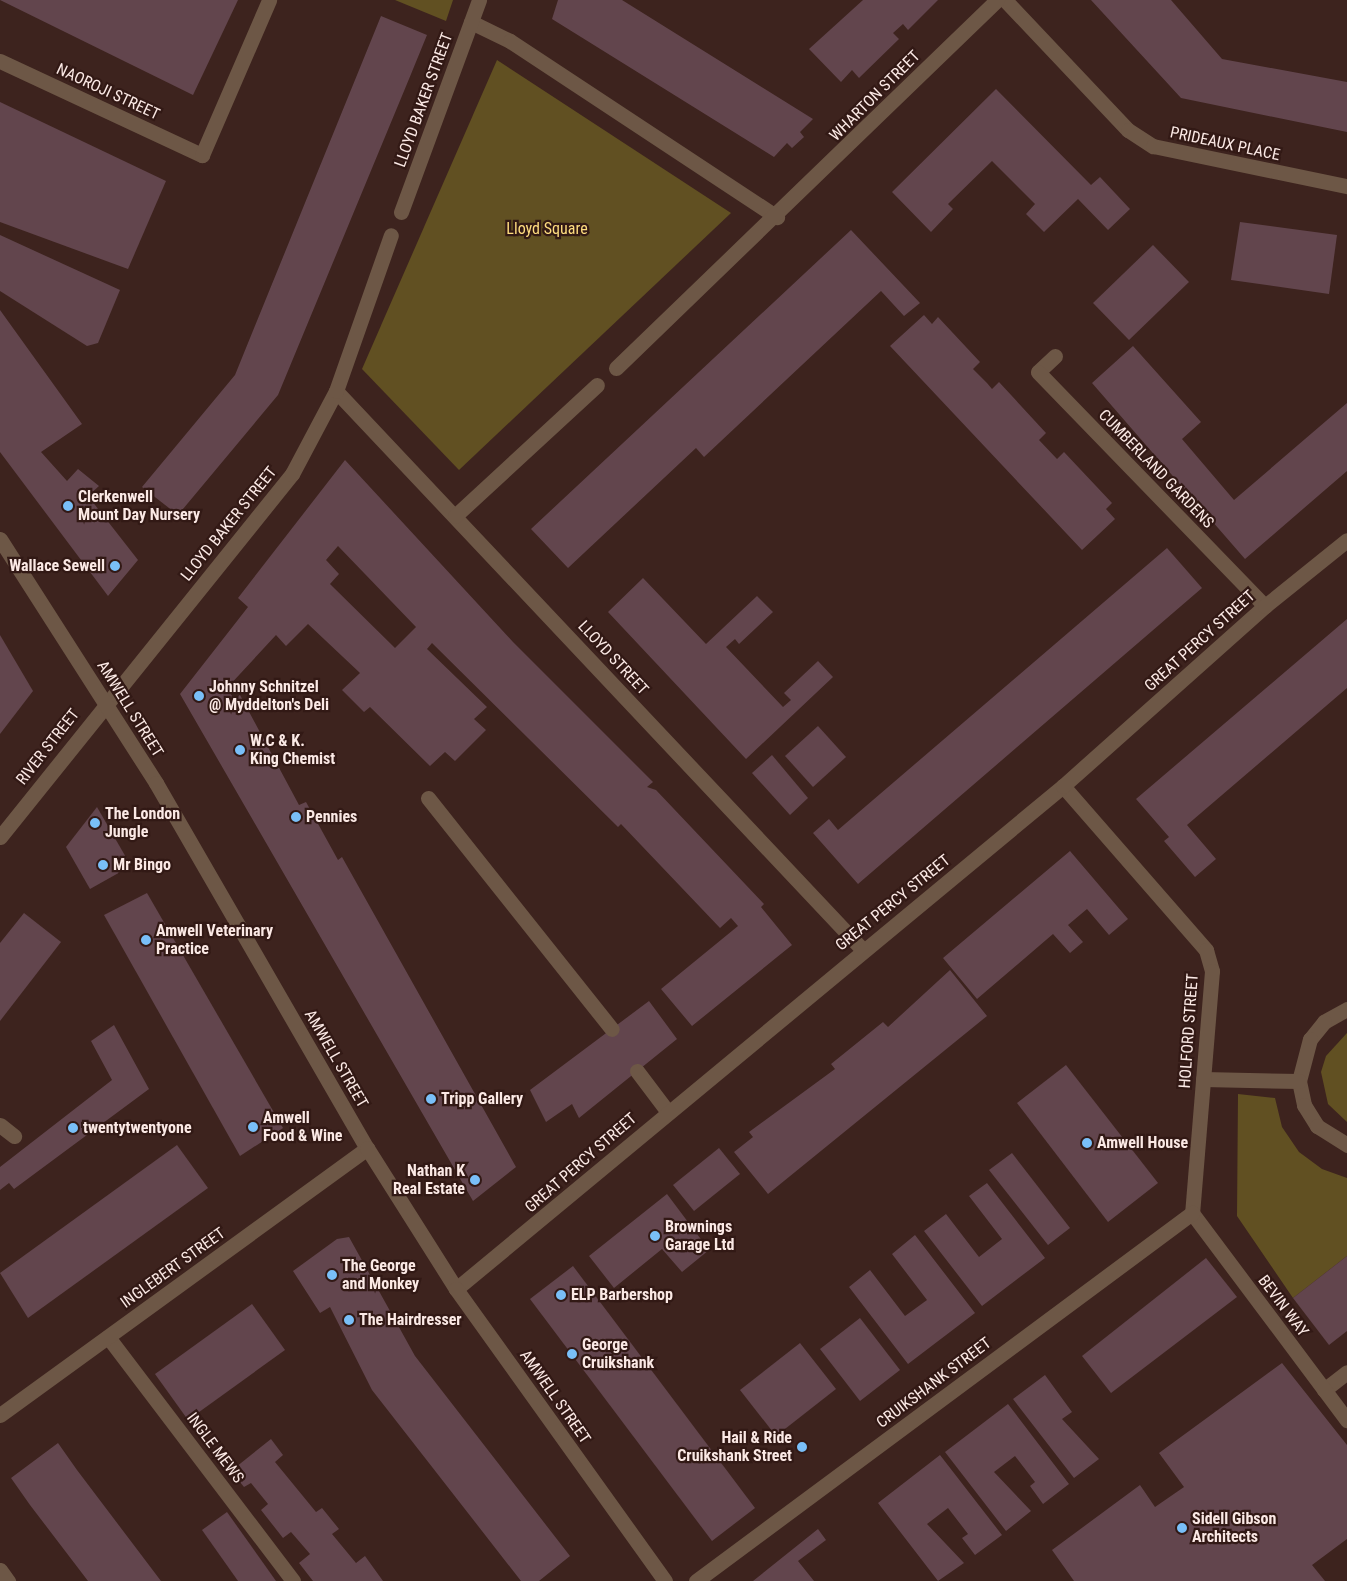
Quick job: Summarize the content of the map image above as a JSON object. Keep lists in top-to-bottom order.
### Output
{
  "streets": {
    "street": [
      "NAOROJI STREET",
      "WHARTON STREET",
      "LLOYD BAKER STREET",
      "PRIDEAUX PLACE",
      "CUMBERLAND GARDENS",
      "GREAT PERCY STREET",
      "LLOYD STREET",
      "AMWELL STREET",
      "RIVER STREET",
      "HOLFORD STREET",
      "INGLEBERT STREET",
      "BEVIN WAY",
      "CRUIKSHANK STREET",
      "INGLE MEWS"
    ]
  },
  "crossings": [
    ["LLOYD BAKER STREET", "LLOYD STREET"],
    ["LLOYD BAKER STREET", "AMWELL STREET"],
    ["LLOYD BAKER STREET", "RIVER STREET"],
    ["CUMBERLAND GARDENS", "GREAT PERCY STREET"],
    ["GREAT PERCY STREET", "LLOYD STREET"],
    ["GREAT PERCY STREET", "AMWELL STREET"],
    ["GREAT PERCY STREET", "HOLFORD STREET"],
    ["AMWELL STREET", "RIVER STREET"],
    ["AMWELL STREET", "INGLEBERT STREET"],
    ["HOLFORD STREET", "BEVIN WAY"],
    ["HOLFORD STREET", "CRUIKSHANK STREET"],
    ["INGLEBERT STREET", "INGLE MEWS"],
    ["BEVIN WAY", "CRUIKSHANK STREET"]
  ],
  "parks": ["Lloyd Square"],
  "places": [
    "Clerkenwell Mount Day Nursery",
    "Wallace Sewell",
    "Johnny Schnitzel @ Myddelton's Deli",
    "W.C & K. King Chemist",
    "Pennies",
    "The London Jungle",
    "Mr Bingo",
    "Amwell Veterinary Practice",
    "Tripp Gallery",
    "Amwell Food & Wine",
    "twentytwentyone",
    "Amwell House",
    "Nathan K Real Estate",
    "Brownings Garage Ltd",
    "The George and Monkey",
    "ELP Barbershop",
    "The Hairdresser",
    "George Cruikshank",
    "Hail & Ride Cruikshank Street",
    "Sidell Gibson Architects"
  ]
}
